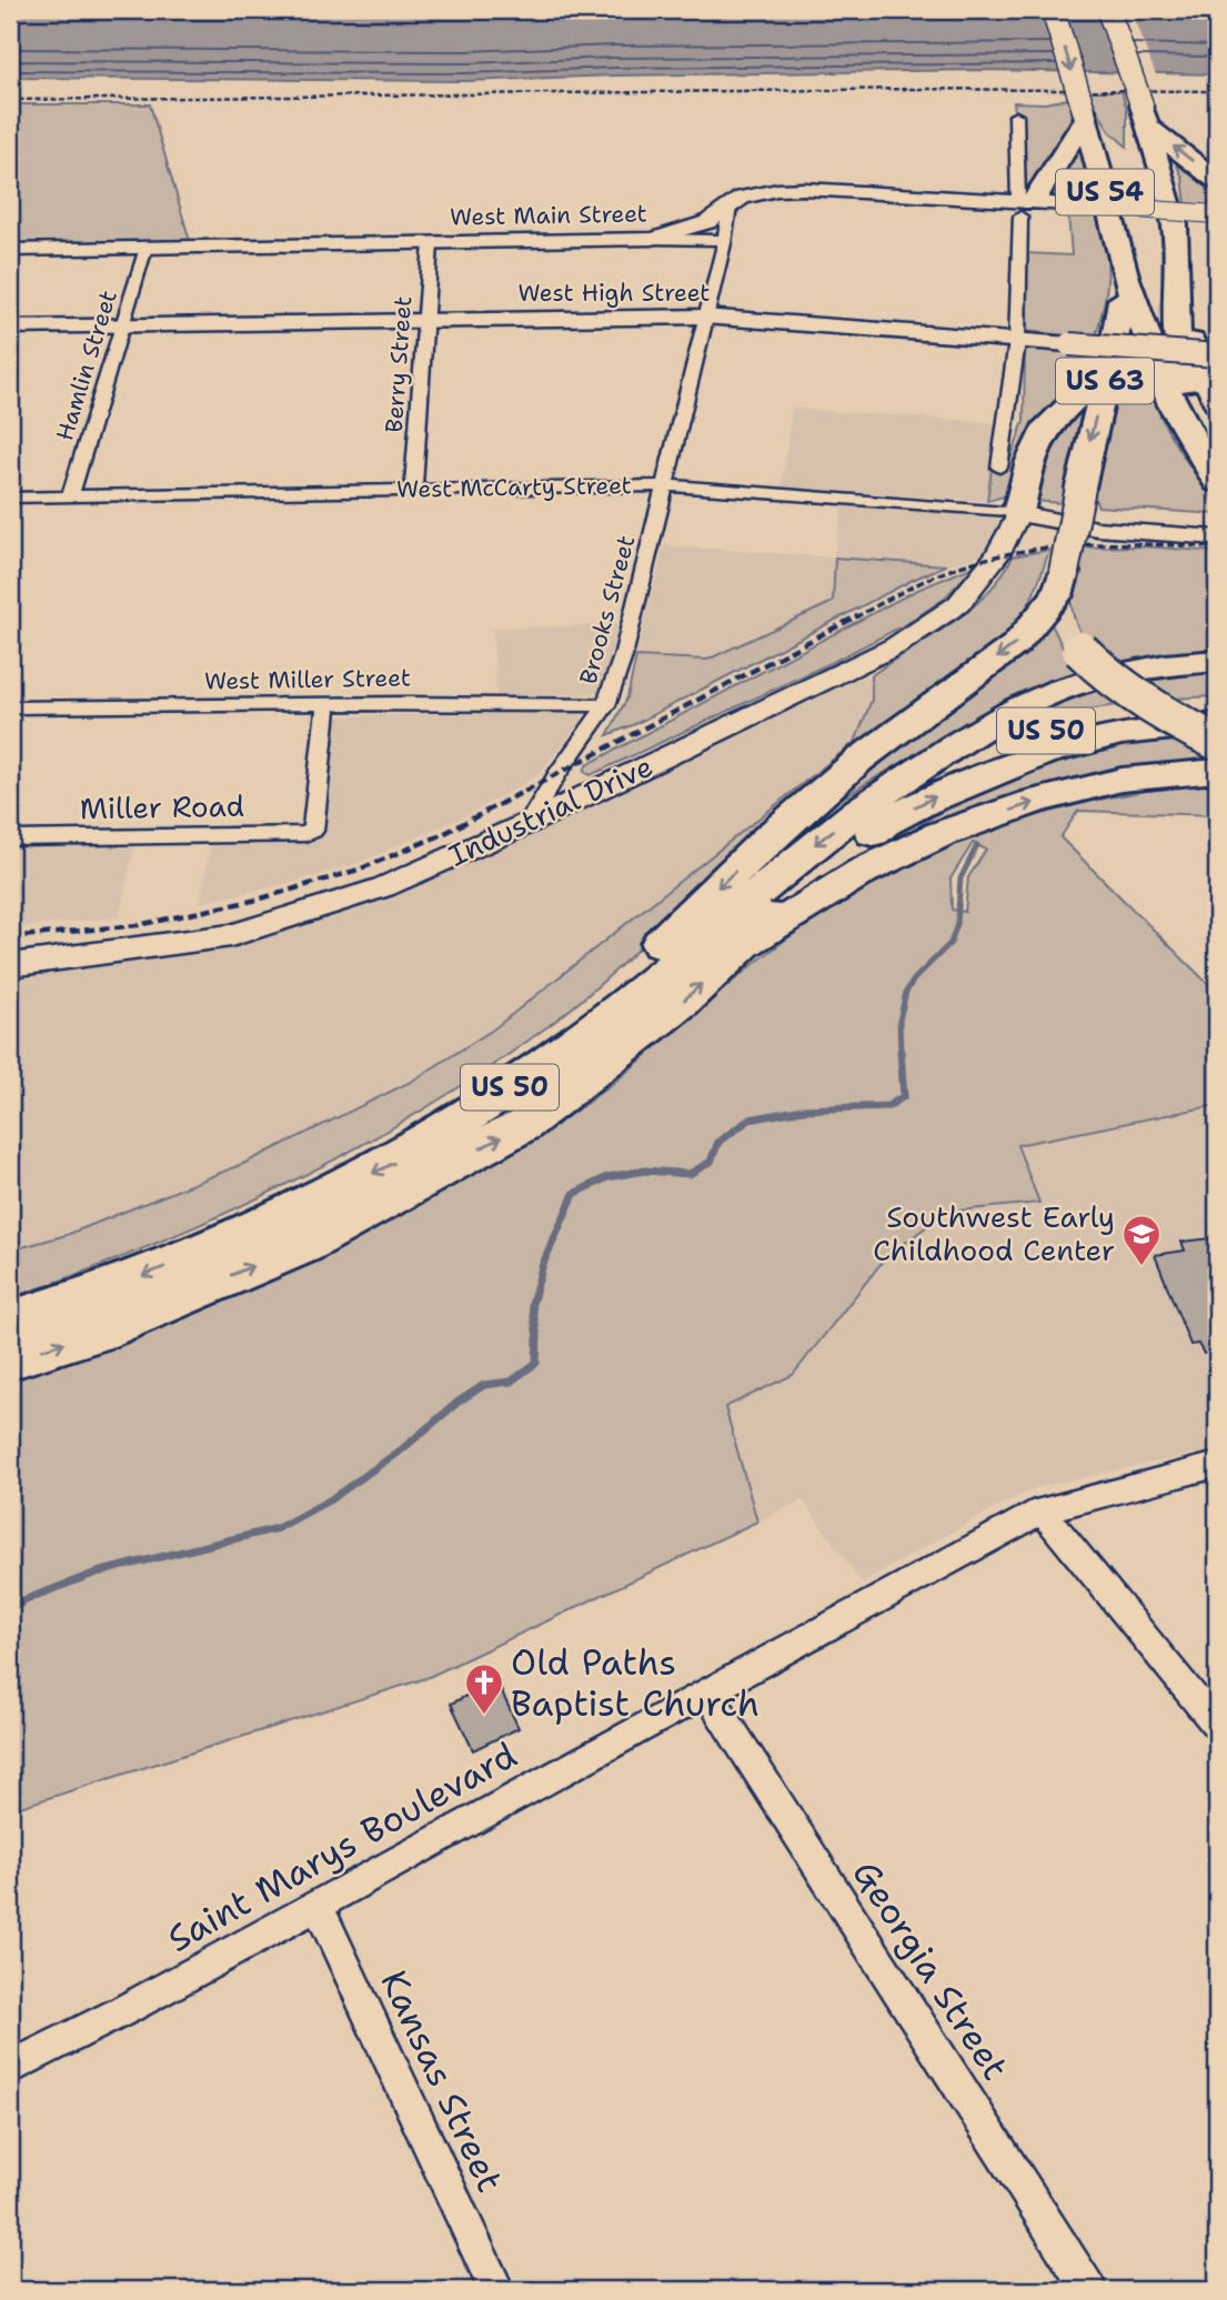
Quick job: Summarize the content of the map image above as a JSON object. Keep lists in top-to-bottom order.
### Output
{
  "streets": {
    "highway": ["US 54", "US 63", "US 50"],
    "main road": [
      "West Main Street",
      "West High Street",
      "West McCarty Street",
      "Industrial Drive"
    ],
    "street": [
      "Berry Street",
      "Hamlin Street",
      "Brooks Street",
      "West Miller Street",
      "Miller Road",
      "Saint Marys Boulevard",
      "Georgia Street",
      "Kansas Street"
    ]
  },
  "crossings": [
    ["US 54", "US 63"],
    ["West Main Street", "Berry Street"],
    ["West Main Street", "Hamlin Street"],
    ["West Main Street", "Brooks Street"],
    ["West High Street", "Berry Street"],
    ["West High Street", "Hamlin Street"],
    ["West High Street", "Brooks Street"],
    ["Berry Street", "West McCarty Street"],
    ["Hamlin Street", "West McCarty Street"],
    ["West McCarty Street", "Brooks Street"],
    ["West McCarty Street", "Industrial Drive"],
    ["Brooks Street", "West Miller Street"],
    ["Brooks Street", "Industrial Drive"],
    ["West Miller Street", "Miller Road"],
    ["Saint Marys Boulevard", "Georgia Street"],
    ["Saint Marys Boulevard", "Kansas Street"]
  ],
  "places": {
    "school or university": ["Southwest Early Childhood Center"],
    "church": ["Old Paths Baptist Church"]
  }
}
